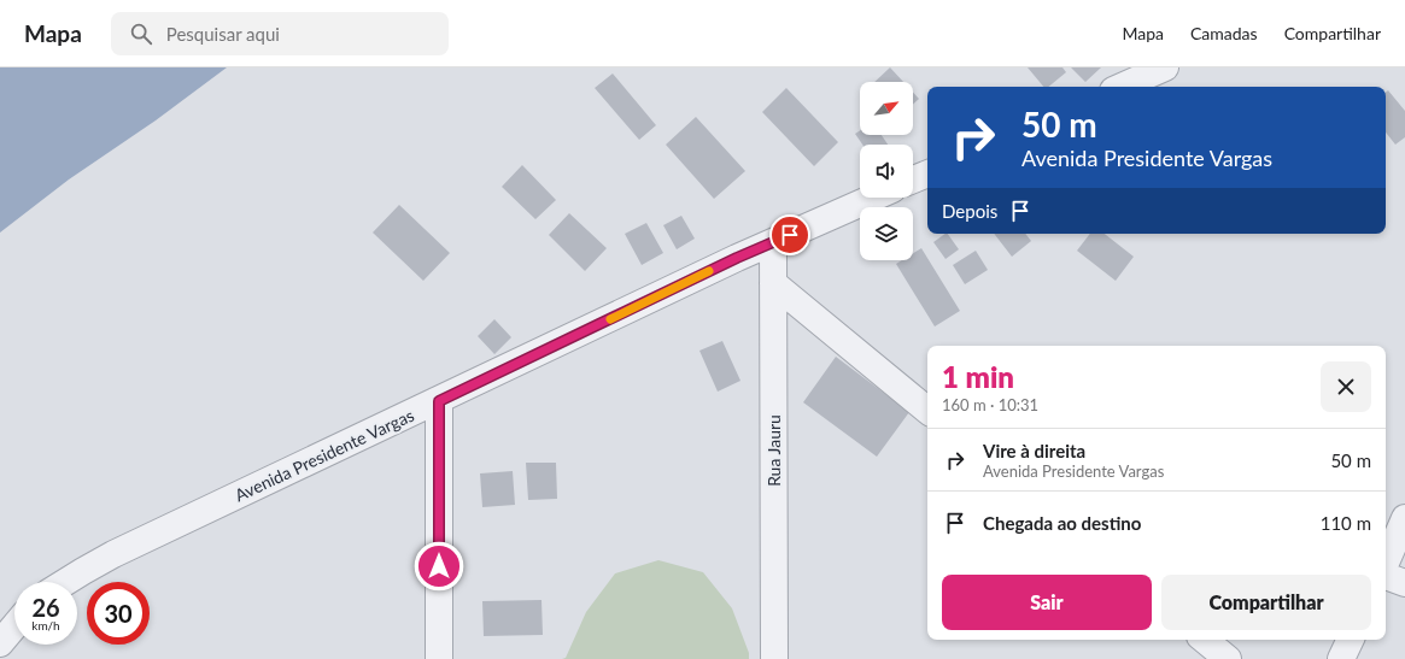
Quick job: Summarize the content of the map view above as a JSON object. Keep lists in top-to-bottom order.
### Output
{
  "streets": {
    "street": ["Rua Jauru", "Avenida Presidente Vargas"]
  },
  "crossings": [
    ["Rua Jauru", "Avenida Presidente Vargas"]
  ],
  "north": "top right",
  "page": {
    "header": "Mapa",
    "search": "Pesquisar aqui",
    "nav": ["Mapa", "Camadas", "Compartilhar"],
    "turn": ["50 m", "Avenida Presidente Vargas"],
    "then": "Depois",
    "heading": ["1 min", "160 m · 10:31"],
    "list": [
      {
        "name": "Vire à direita",
        "note": "Avenida Presidente Vargas",
        "value": "50 m"
      },
      {
        "name": "Chegada ao destino",
        "value": "110 m"
      }
    ],
    "buttons": ["Sair", "Compartilhar"],
    "speed": "26 km/h",
    "limit": "30"
  }
}
